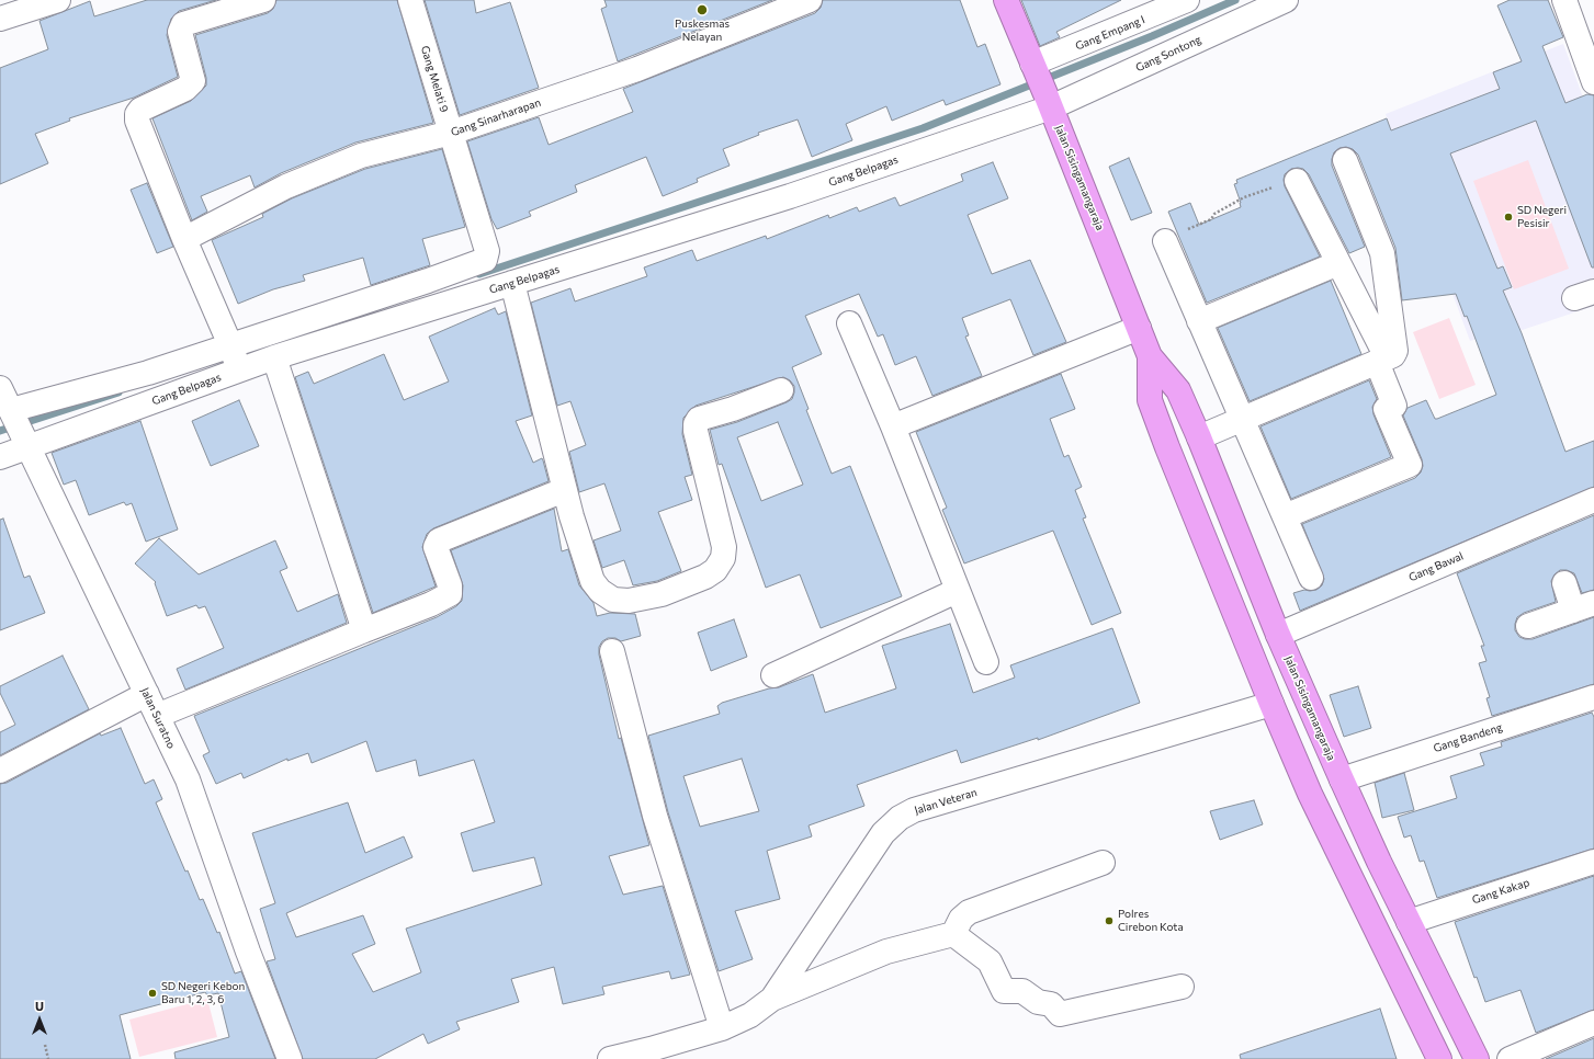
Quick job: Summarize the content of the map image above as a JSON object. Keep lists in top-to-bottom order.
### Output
{
  "streets": {
    "highway": ["Jalan Sisingamangaraja"],
    "street": [
      "Gang Empang I",
      "Gang Sontong",
      "Gang Melati 9",
      "Gang Sinarharapan",
      "Gang Belpagas",
      "Gang Bawal",
      "Jalan Suratno",
      "Gang Bandeng",
      "Jalan Veteran",
      "Gang Kakap"
    ]
  },
  "crossings": [
    ["Gang Empang I", "Jalan Sisingamangaraja"],
    ["Gang Sontong", "Gang Belpagas"],
    ["Gang Sontong", "Jalan Sisingamangaraja"],
    ["Gang Melati 9", "Gang Sinarharapan"],
    ["Gang Melati 9", "Gang Belpagas"],
    ["Gang Belpagas", "Jalan Sisingamangaraja"],
    ["Gang Belpagas", "Jalan Suratno"],
    ["Jalan Sisingamangaraja", "Gang Bawal"],
    ["Jalan Sisingamangaraja", "Gang Bandeng"],
    ["Jalan Sisingamangaraja", "Jalan Veteran"],
    ["Jalan Sisingamangaraja", "Gang Kakap"]
  ],
  "places": [
    "Puskesmas Nelayan",
    "SD Negeri Pesisir",
    "Polres Cirebon Kota",
    "SD Negeri Kebon Baru 1, 2, 3, 6"
  ],
  "north": "top"
}
